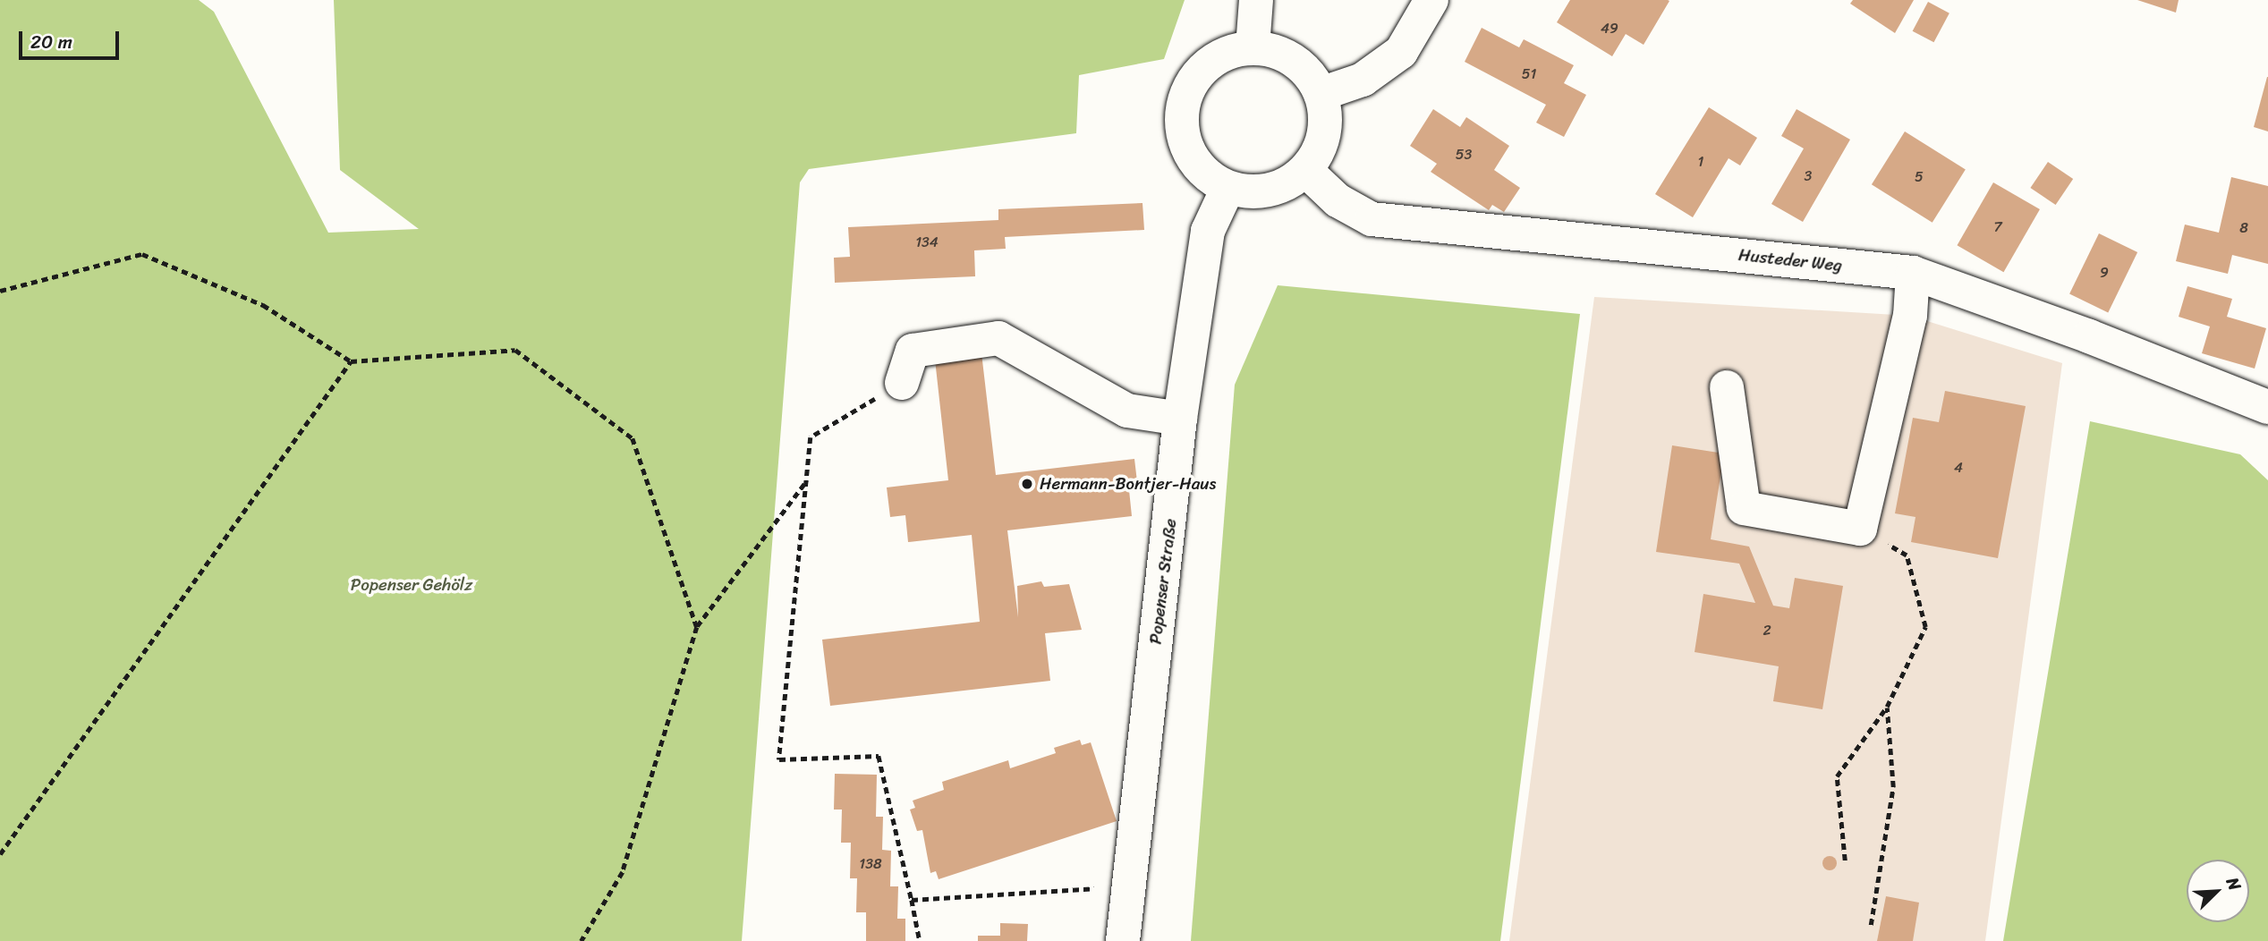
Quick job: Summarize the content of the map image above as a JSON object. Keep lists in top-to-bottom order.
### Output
{
  "streets": {
    "street": ["Husteder Weg", "Popenser Straße"]
  },
  "crossings": [
    ["Husteder Weg", "Popenser Straße"]
  ],
  "parks": ["Popenser Gehölz"],
  "places": ["Hermann-Bontjer-Haus"],
  "house_numbers": [
    "49",
    "51",
    "53",
    "1",
    "3",
    "5",
    "7",
    "8",
    "134",
    "9",
    "4",
    "2",
    "138"
  ],
  "scale_bar": "20 m",
  "north": "top right"
}
